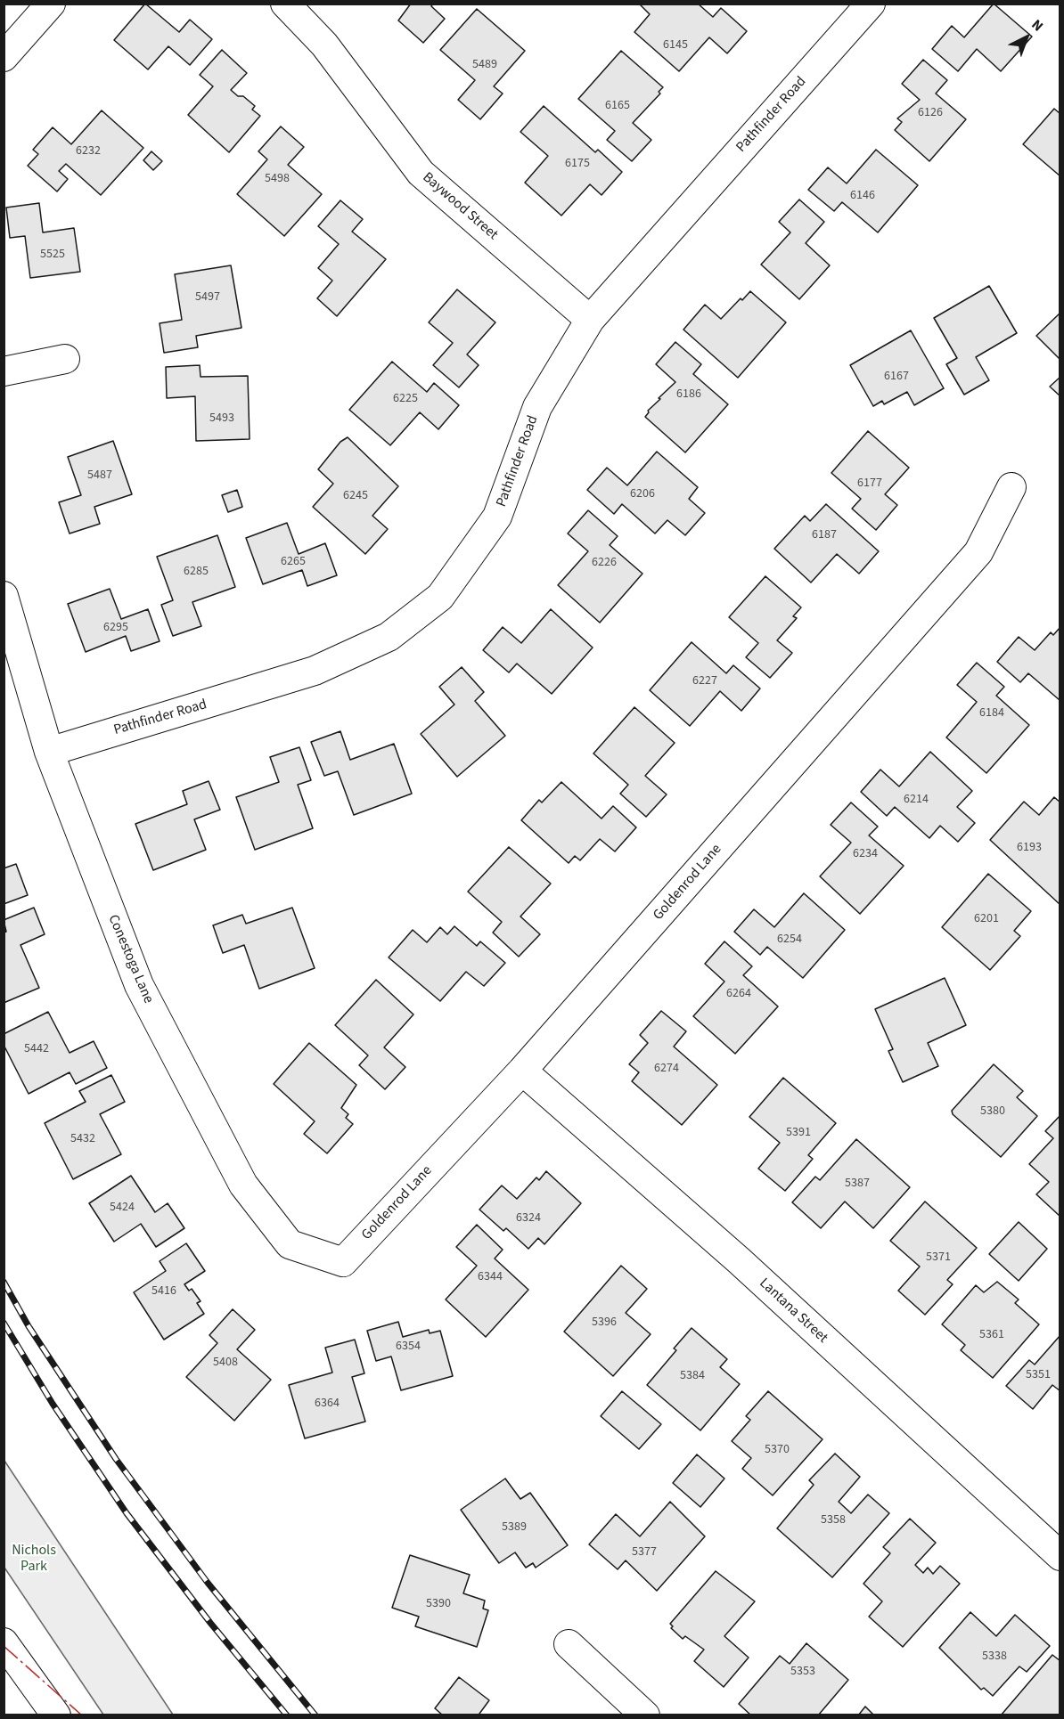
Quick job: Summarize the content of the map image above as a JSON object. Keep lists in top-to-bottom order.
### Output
{
  "streets": {
    "street": [
      "Pathfinder Road",
      "Baywood Street",
      "Goldenrod Lane",
      "Conestoga Lane",
      "Lantana Street"
    ]
  },
  "crossings": [
    ["Pathfinder Road", "Baywood Street"],
    ["Pathfinder Road", "Conestoga Lane"],
    ["Goldenrod Lane", "Conestoga Lane"],
    ["Goldenrod Lane", "Lantana Street"]
  ],
  "parks": ["Nichols Park"],
  "house_numbers": [
    "6145",
    "5489",
    "6165",
    "6126",
    "6232",
    "6175",
    "5498",
    "6146",
    "5525",
    "5497",
    "6167",
    "6186",
    "6225",
    "5493",
    "5487",
    "6177",
    "6206",
    "6245",
    "6187",
    "6265",
    "6226",
    "6285",
    "6295",
    "6227",
    "6184",
    "6214",
    "6193",
    "6234",
    "6201",
    "6254",
    "6264",
    "5442",
    "6274",
    "5380",
    "5391",
    "5432",
    "5387",
    "5424",
    "6324",
    "5371",
    "6344",
    "5416",
    "5396",
    "5361",
    "6354",
    "5408",
    "5351",
    "5384",
    "6364",
    "5370",
    "5358",
    "5389",
    "5377",
    "5390",
    "5338",
    "5353"
  ],
  "north": "top right"
}
